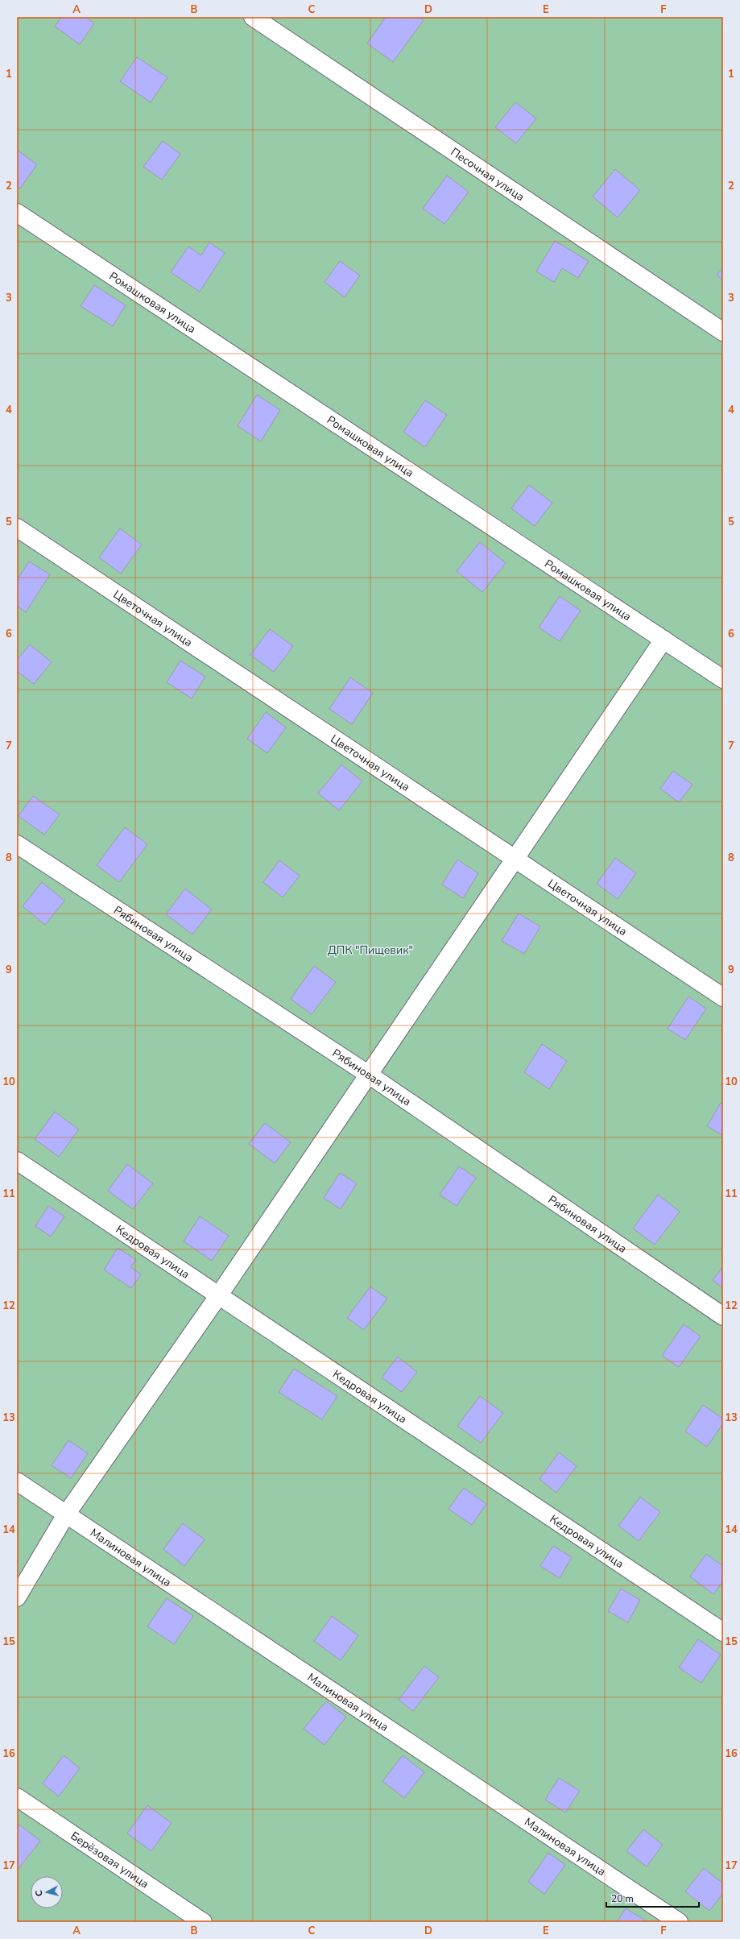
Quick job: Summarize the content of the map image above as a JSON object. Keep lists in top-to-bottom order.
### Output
{
  "streets": {
    "street": [
      "Песочная улица",
      "Ромашковая улица",
      "Цветочная улица",
      "Рябиновая улица",
      "Кедровая улица",
      "Малиновая улица",
      "Берёзовая улица"
    ]
  },
  "parks": ["ДПК \"Пищевик\""],
  "scale_bar": "20 m",
  "north": "left",
  "grid": {
    "columns": [
      "A",
      "B",
      "C",
      "D",
      "E",
      "F"
    ],
    "rows": [
      "1",
      "2",
      "3",
      "4",
      "5",
      "6",
      "7",
      "8",
      "9",
      "10",
      "11",
      "12",
      "13",
      "14",
      "15",
      "16",
      "17"
    ]
  }
}
